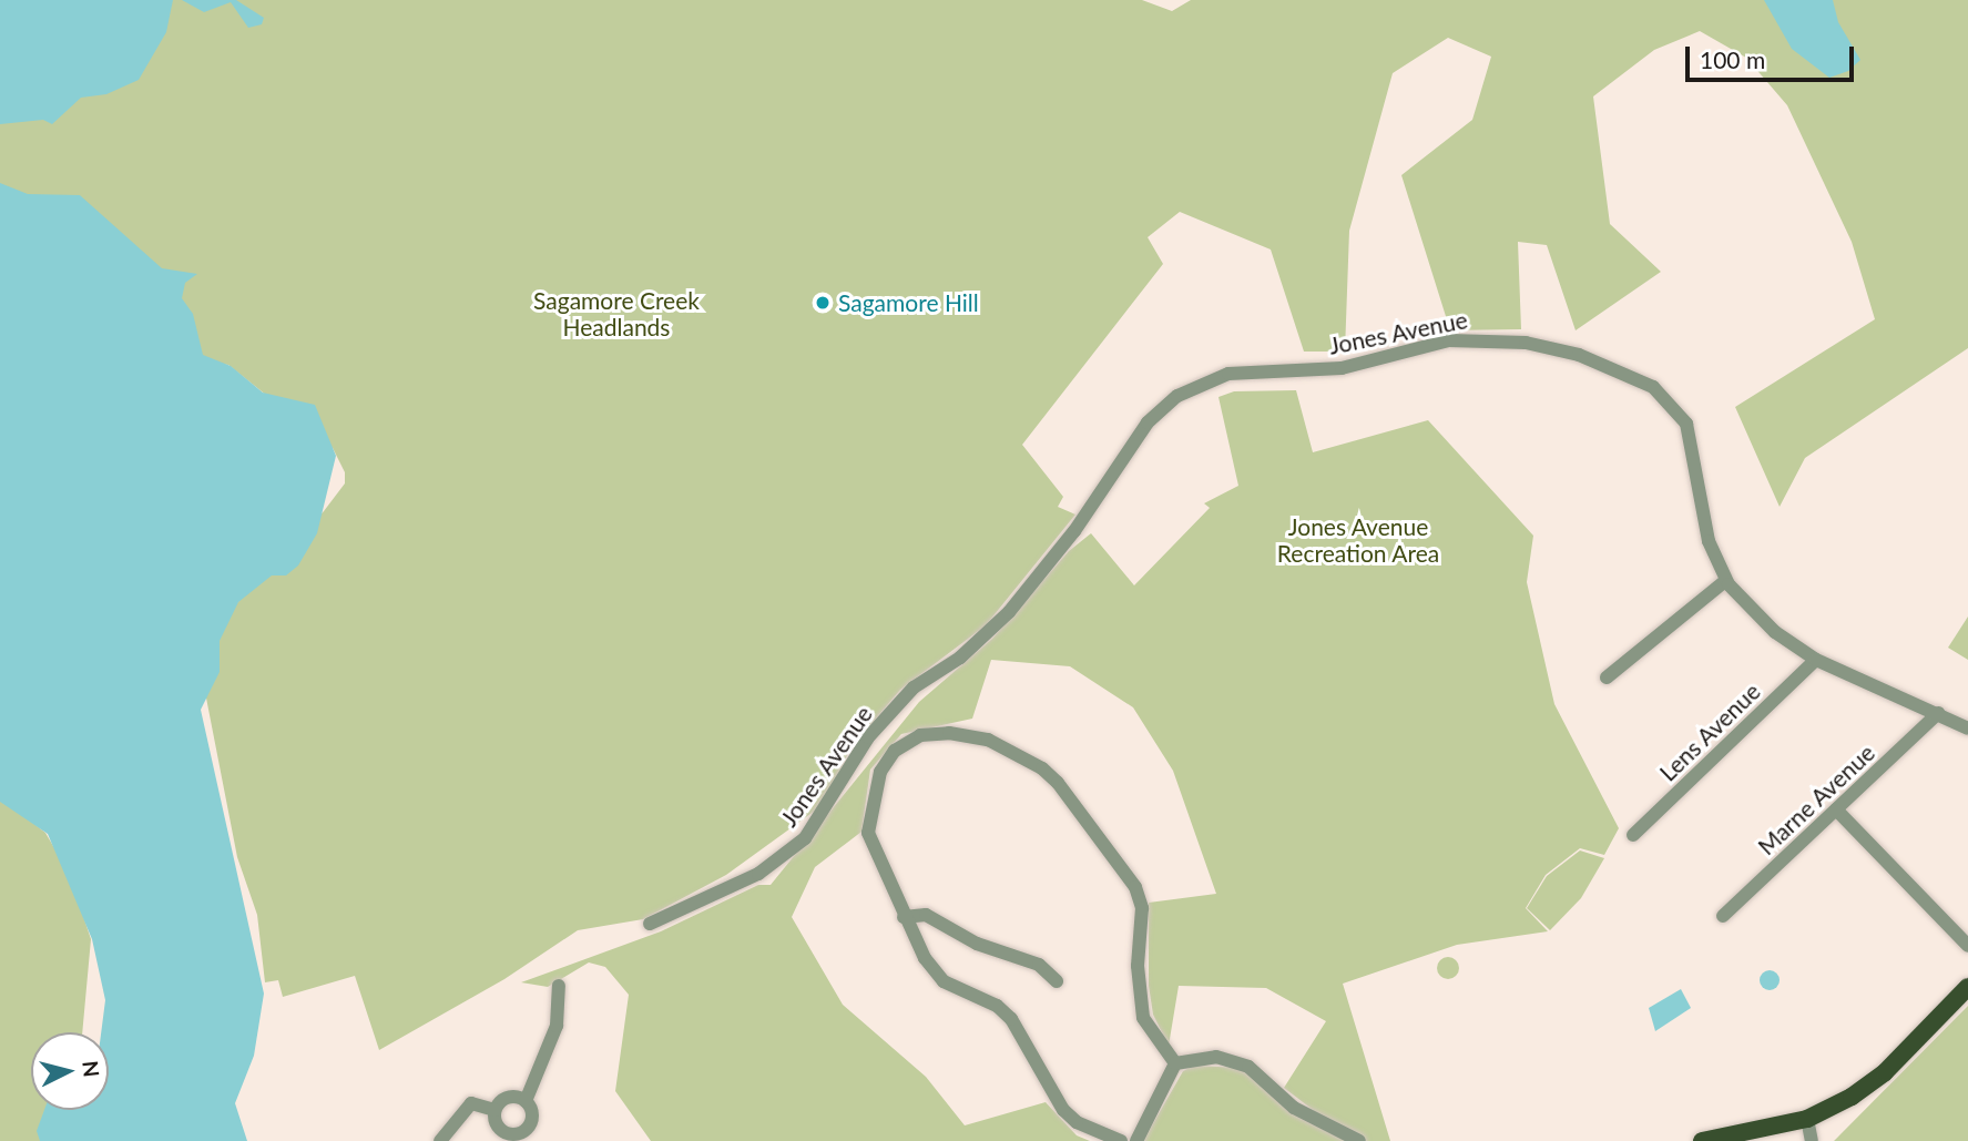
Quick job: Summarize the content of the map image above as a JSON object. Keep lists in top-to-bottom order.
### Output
{
  "streets": {
    "street": ["Jones Avenue", "Lens Avenue", "Marne Avenue"]
  },
  "crossings": [
    ["Jones Avenue", "Lens Avenue"],
    ["Jones Avenue", "Marne Avenue"]
  ],
  "parks": ["Sagamore Creek Headlands", "Jones Avenue Recreation Area"],
  "places": ["Sagamore Hill"],
  "scale_bar": "100 m",
  "north": "right"
}
